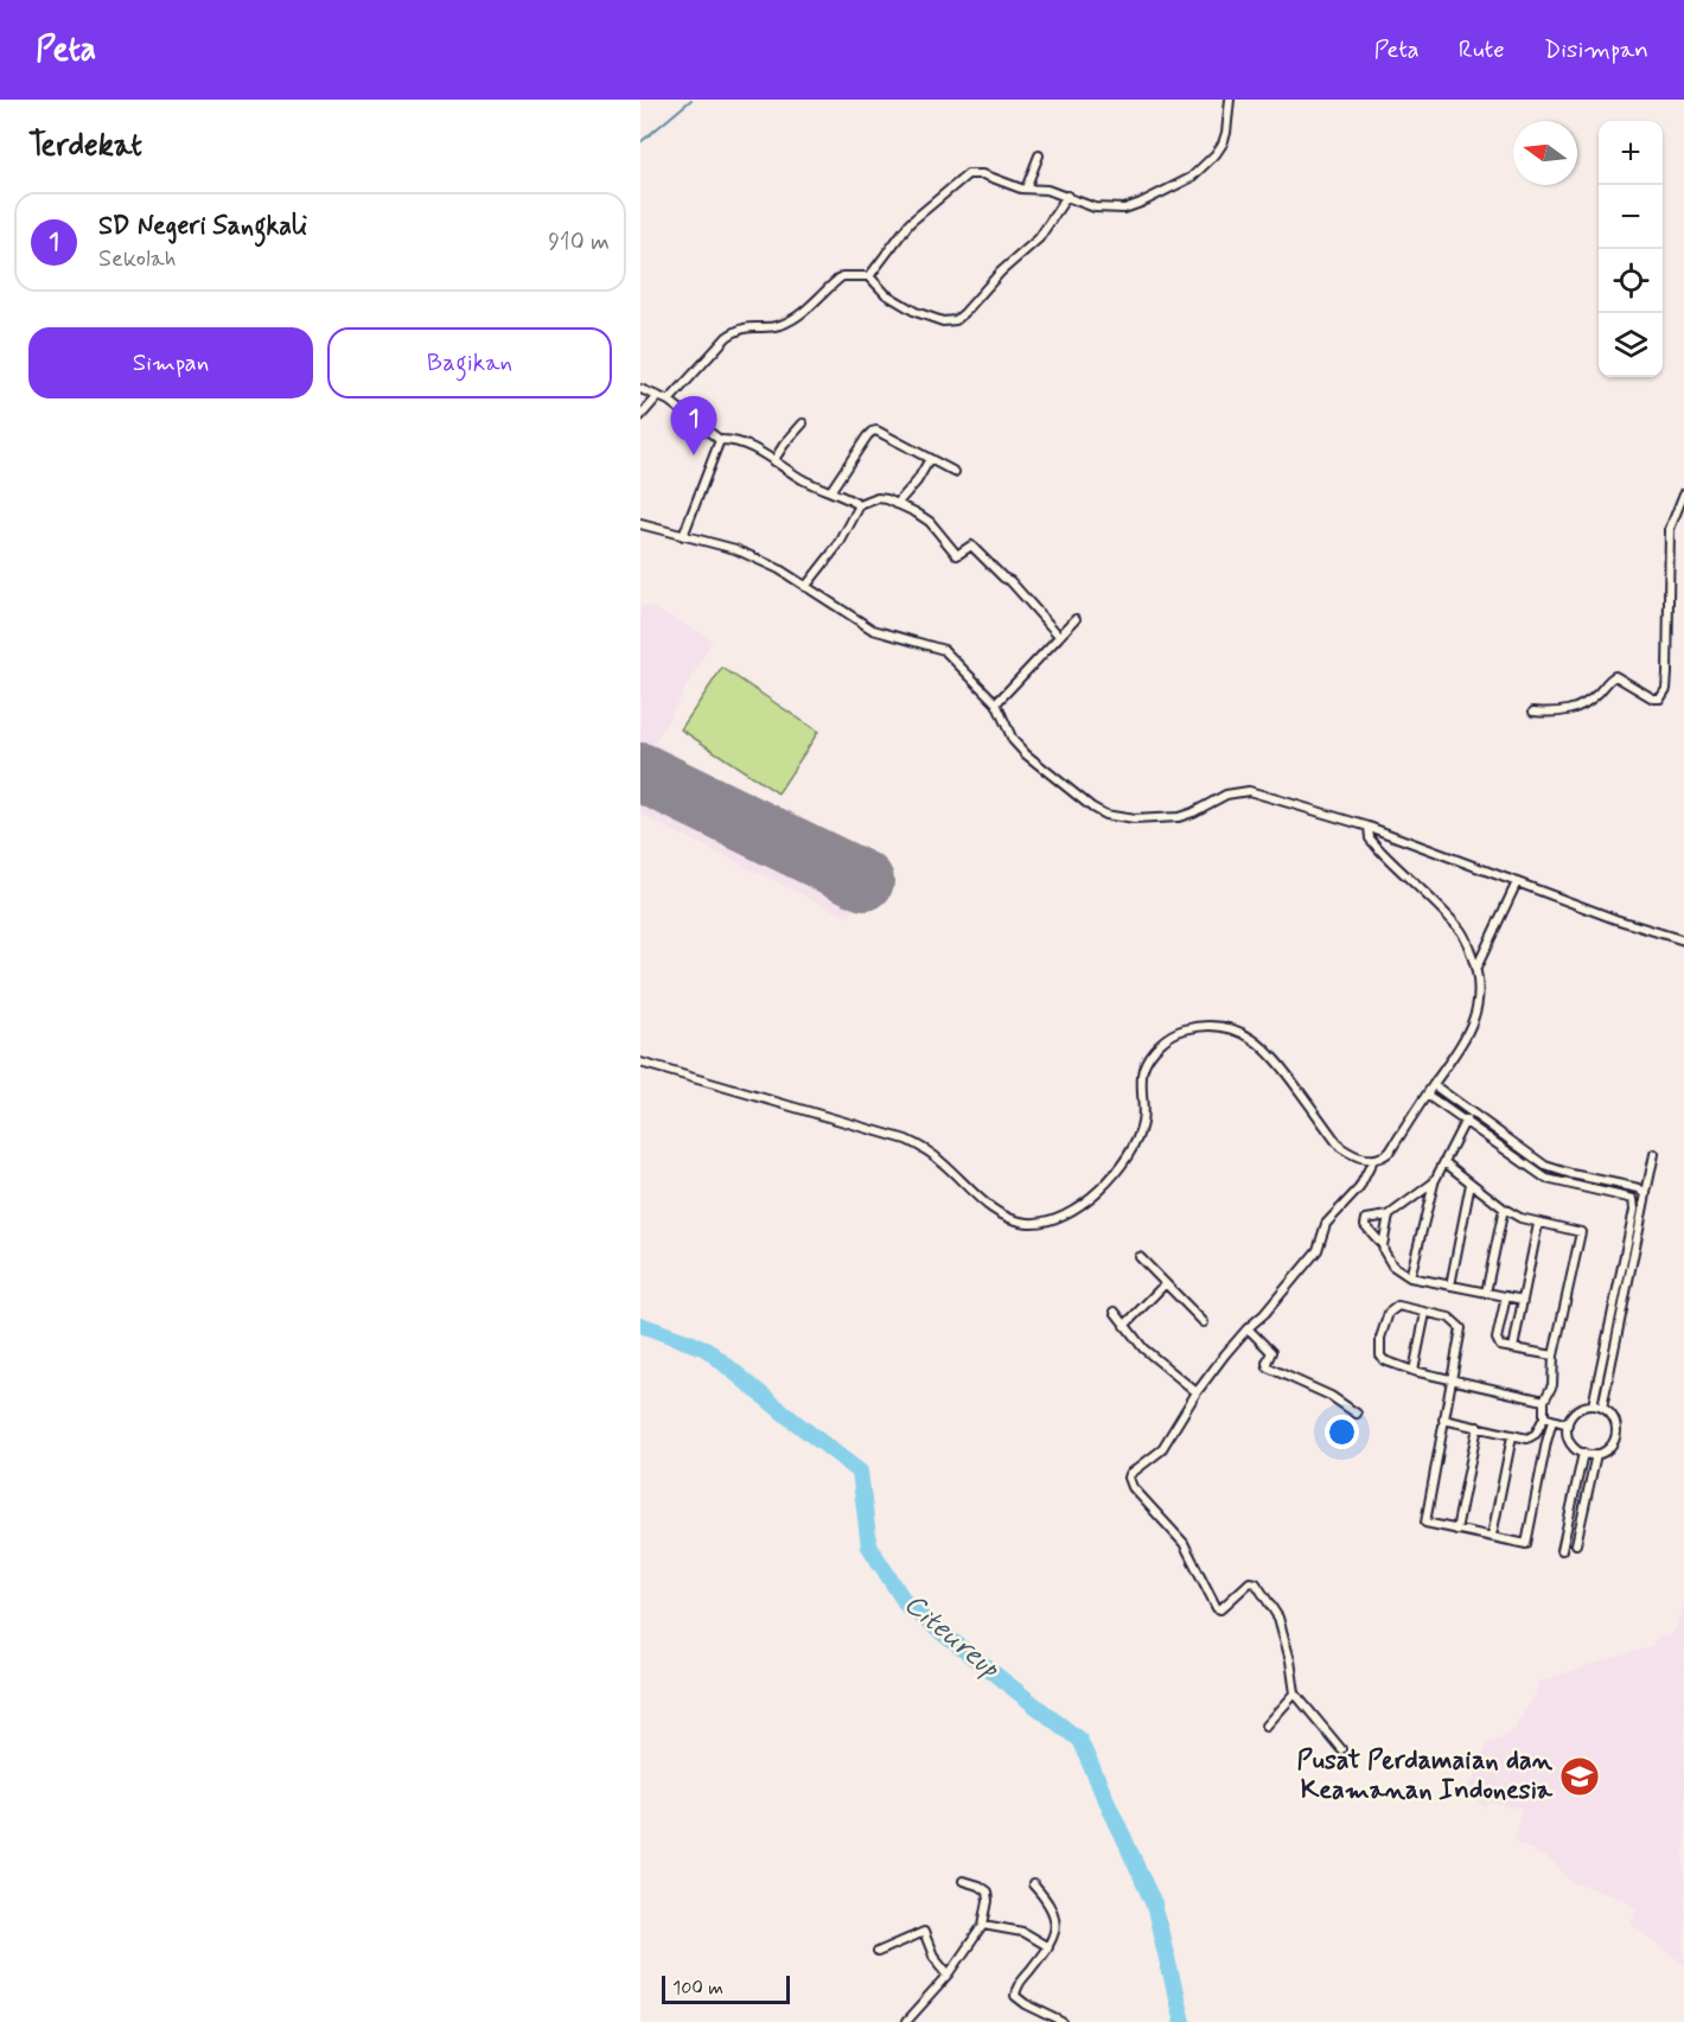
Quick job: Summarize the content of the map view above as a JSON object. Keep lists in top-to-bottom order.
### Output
{
  "water": ["Citeureup"],
  "places": {
    "school or university": ["Pusat Perdamaian dan Keamanan Indonesia"]
  },
  "scale_bar": "100 m",
  "north": "left",
  "page": {
    "header": "Peta",
    "nav": ["Peta", "Rute", "Disimpan"],
    "heading": "Terdekat",
    "map_buttons": ["+", "−"],
    "list": [
      {
        "mark": "1",
        "name": "SD Negeri Sangkali",
        "note": "Sekolah",
        "value": "910 m"
      }
    ],
    "buttons": ["Simpan", "Bagikan"],
    "pins": "1",
    "scale": "100 m"
  }
}
